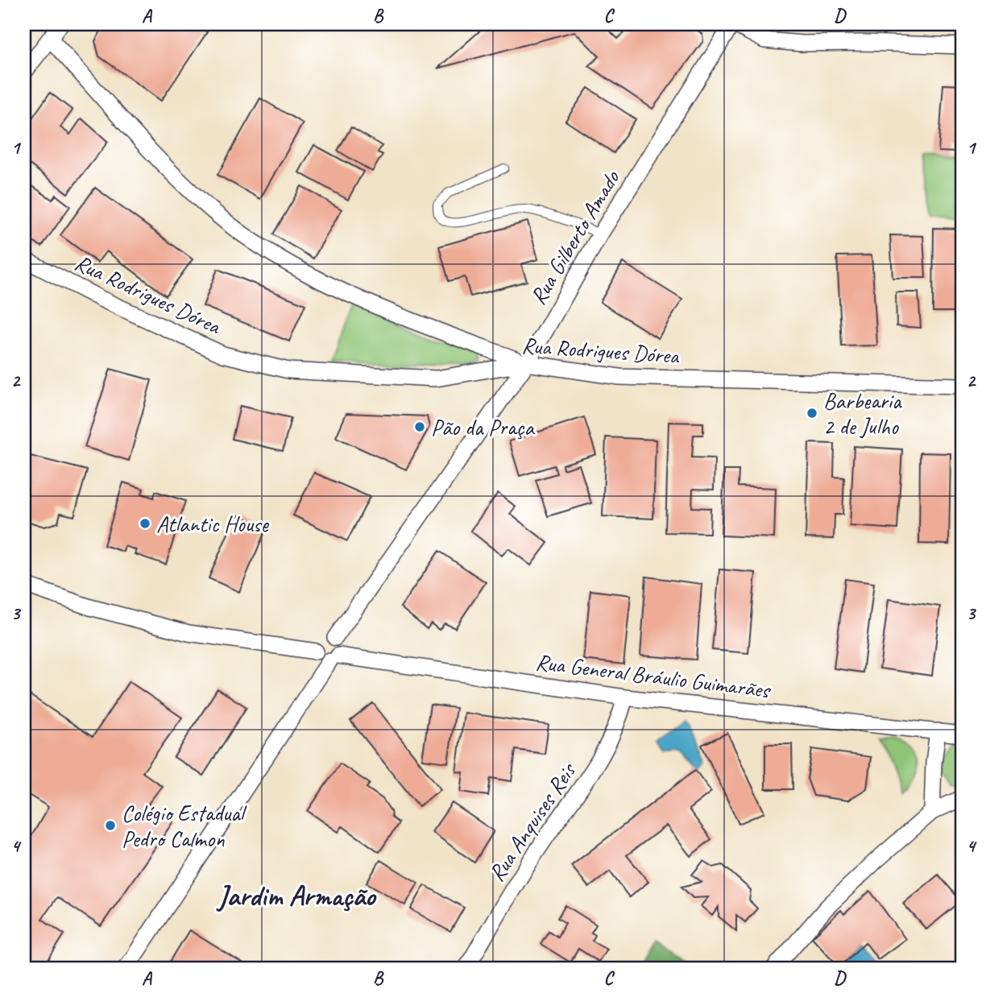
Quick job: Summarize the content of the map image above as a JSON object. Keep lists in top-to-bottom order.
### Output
{
  "streets": {
    "street": [
      "Rua Gilberto Amado",
      "Rua Rodrigues Dórea",
      "Rua General Bráulio Guimarães",
      "Rua Anquises Reis"
    ]
  },
  "crossings": [
    ["Rua Gilberto Amado", "Rua Rodrigues Dórea"],
    ["Rua Gilberto Amado", "Rua General Bráulio Guimarães"],
    ["Rua General Bráulio Guimarães", "Rua Anquises Reis"]
  ],
  "districts": ["Jardim Armação"],
  "places": [
    "Barbearia 2 de Julho",
    "Pão da Praça",
    "Atlantic House",
    "Colégio Estadual Pedro Calmon"
  ],
  "grid": {
    "columns": [
      "A",
      "B",
      "C",
      "D"
    ],
    "rows": [
      "1",
      "2",
      "3",
      "4"
    ]
  }
}
